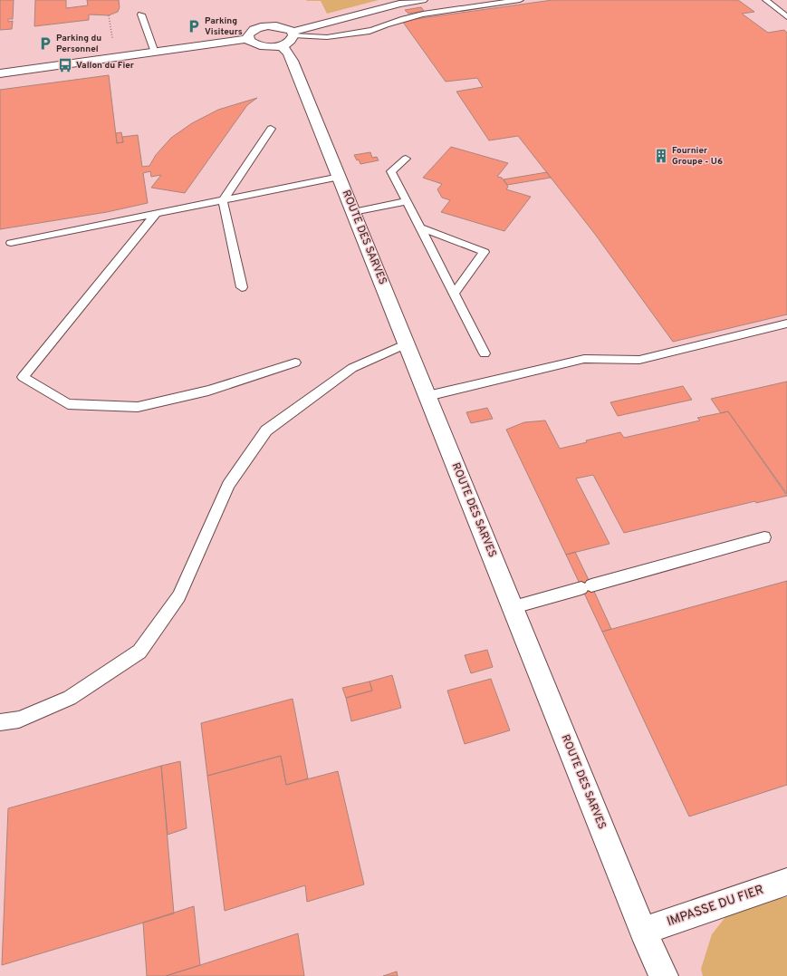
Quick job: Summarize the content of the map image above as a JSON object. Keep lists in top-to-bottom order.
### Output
{
  "streets": {
    "street": ["ROUTE DES SARVES", "IMPASSE DU FIER"]
  },
  "crossings": [
    ["ROUTE DES SARVES", "IMPASSE DU FIER"]
  ],
  "places": {
    "parking": ["Parking Visiteurs", "Parking du Personnel"],
    "bus stop": ["Vallon du Fier"],
    "building": ["Fournier Groupe - U6"]
  }
}
